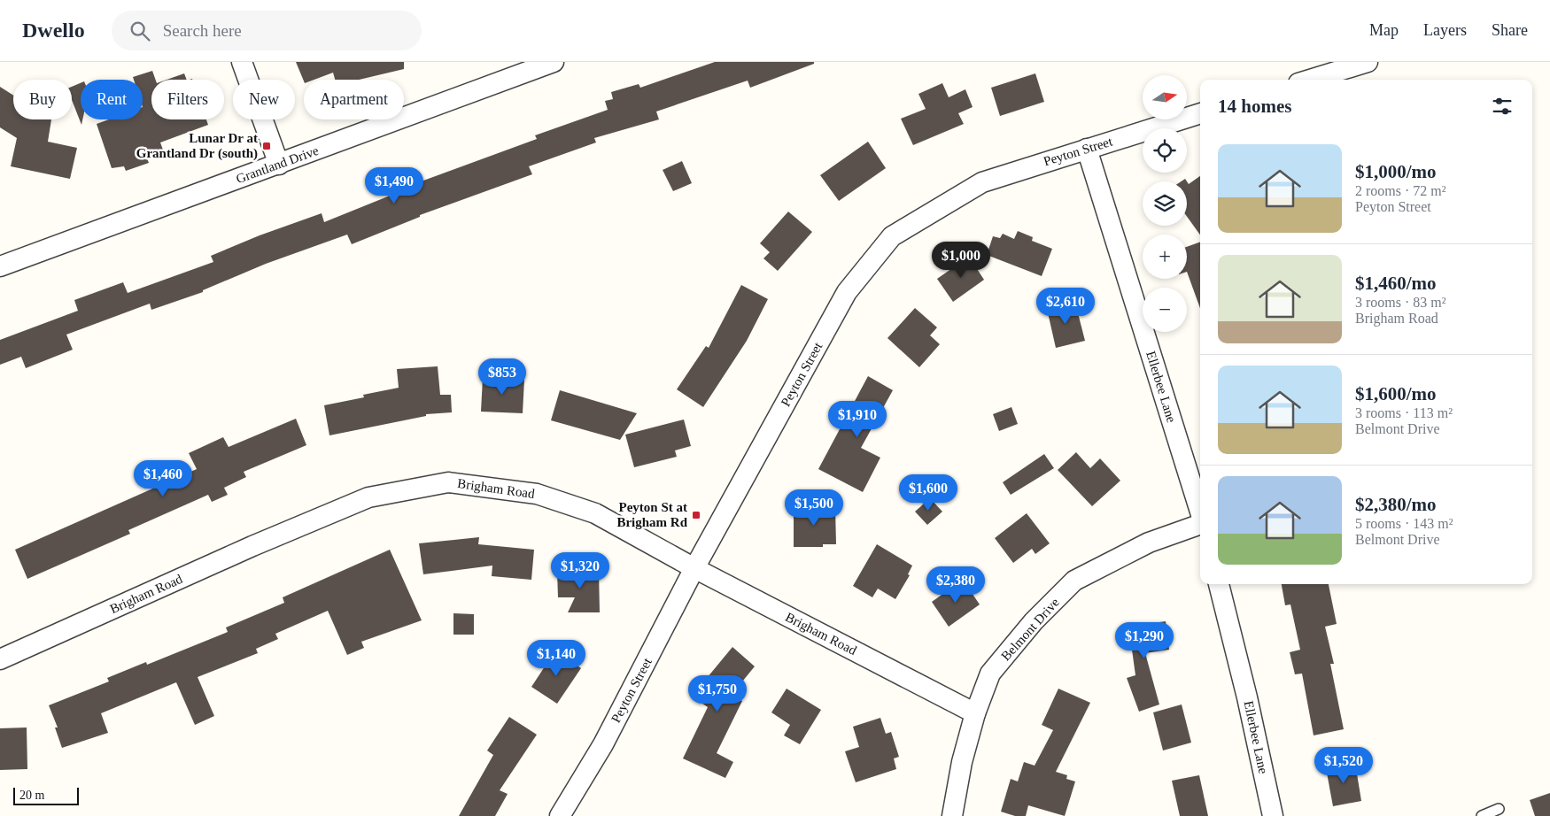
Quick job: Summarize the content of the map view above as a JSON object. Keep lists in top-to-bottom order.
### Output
{
  "streets": {
    "street": [
      "Peyton Street",
      "Grantland Drive",
      "Ellerbee Lane",
      "Brigham Road",
      "Belmont Drive"
    ]
  },
  "crossings": [
    ["Peyton Street", "Ellerbee Lane"],
    ["Peyton Street", "Brigham Road"],
    ["Brigham Road", "Belmont Drive"]
  ],
  "places": {
    "transit": ["Lunar Dr at Grantland Dr (south)", "Peyton St at Brigham Rd"]
  },
  "scale_bar": "20 m",
  "north": "right",
  "page": {
    "header": "Dwello",
    "search": "Search here",
    "nav": ["Map", "Layers", "Share"],
    "map_buttons": ["+", "−"],
    "chip": [
      "Buy",
      "Rent",
      "Filters",
      "New",
      "Apartment"
    ],
    "heading": "14 homes",
    "list": [
      {
        "name": "$1,000/mo",
        "note": "2 rooms · 72 m² · Peyton Street"
      },
      {
        "name": "$1,460/mo",
        "note": "3 rooms · 83 m² · Brigham Road"
      },
      {
        "name": "$1,600/mo",
        "note": "3 rooms · 113 m² · Belmont Drive"
      },
      {
        "name": "$2,380/mo",
        "note": "5 rooms · 143 m² · Belmont Drive"
      }
    ],
    "price": [
      "$1,490",
      "$1,000",
      "$2,610",
      "$853",
      "$1,910",
      "$1,460",
      "$1,600",
      "$1,500",
      "$1,320",
      "$2,380",
      "$1,290",
      "$1,140",
      "$1,750",
      "$1,520"
    ],
    "scale": "20 m"
  }
}
